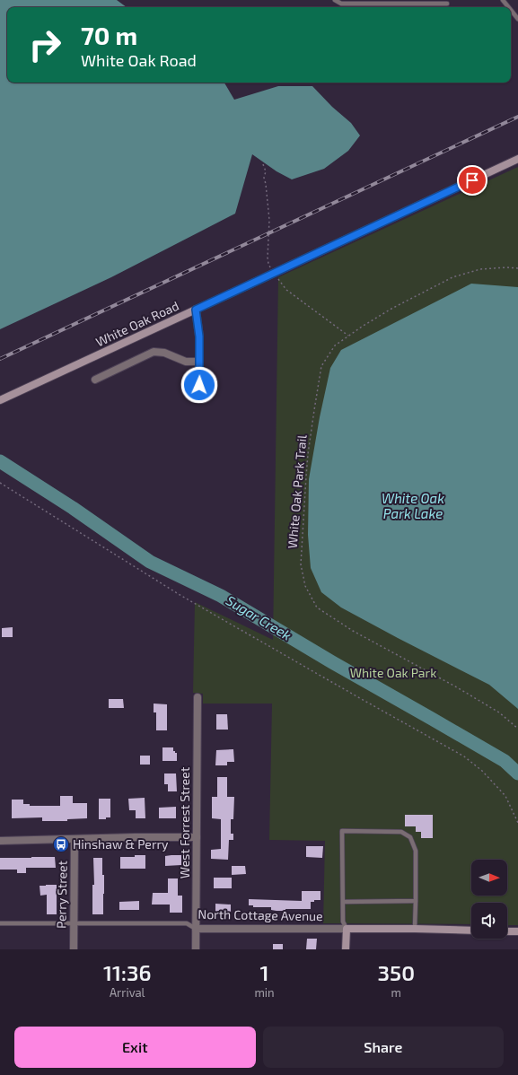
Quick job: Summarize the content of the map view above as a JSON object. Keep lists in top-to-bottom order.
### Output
{
  "streets": {
    "street": [
      "White Oak Road",
      "West Forrest Street",
      "Perry Street",
      "North Cottage Avenue"
    ],
    "path": ["White Oak Park Trail"]
  },
  "crossings": [
    ["West Forrest Street", "North Cottage Avenue"],
    ["Perry Street", "North Cottage Avenue"]
  ],
  "water": ["White Oak Park Lake", "Sugar Creek"],
  "parks": ["White Oak Park"],
  "places": {
    "bus stop": ["Hinshaw & Perry"]
  },
  "north": "right",
  "page": {
    "turn": ["70 m", "White Oak Road"],
    "eta": [
      "11:36",
      "Arrival",
      "1",
      "min",
      "350",
      "m"
    ],
    "buttons": ["Exit", "Share"]
  }
}
